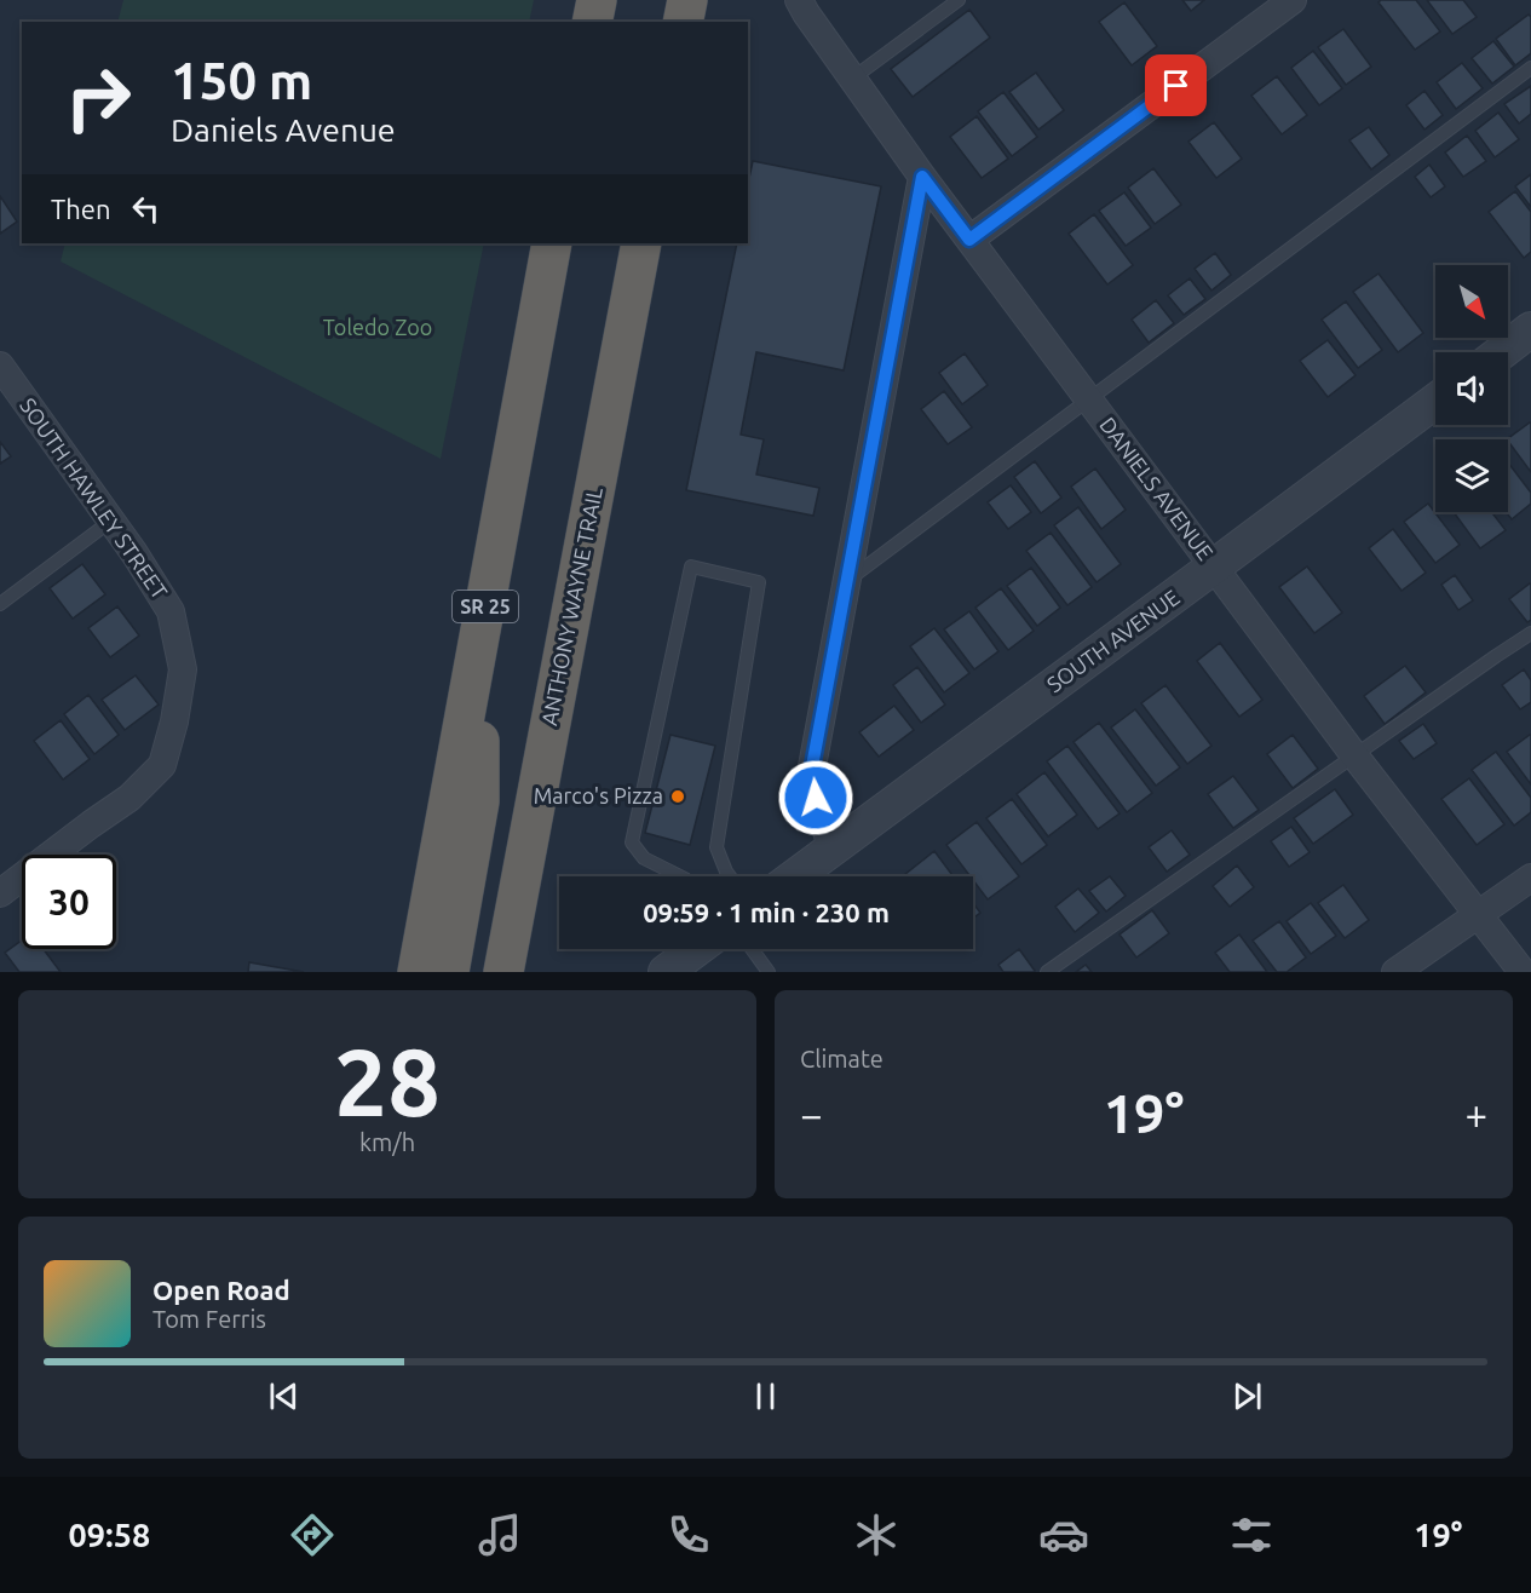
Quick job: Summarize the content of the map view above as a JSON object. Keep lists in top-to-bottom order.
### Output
{
  "streets": {
    "highway": ["SR 25", "ANTHONY WAYNE TRAIL"],
    "street": ["DANIELS AVENUE", "SOUTH HAWLEY STREET", "SOUTH AVENUE"]
  },
  "crossings": [
    ["DANIELS AVENUE", "SOUTH AVENUE"]
  ],
  "parks": ["Toledo Zoo"],
  "places": ["Marco's Pizza"],
  "north": "bottom right",
  "page": {
    "turn": ["150 m", "Daniels Avenue"],
    "then": "Then",
    "limit": "30",
    "trip": "09:59 · 1 min · 230 m",
    "tile": [
      ["28", "km/h"],
      "Climate"
    ],
    "heat": ["−", "19°", "+"],
    "song": ["Open Road", "Tom Ferris"],
    "tabs": ["09:58", "19°"]
  }
}
